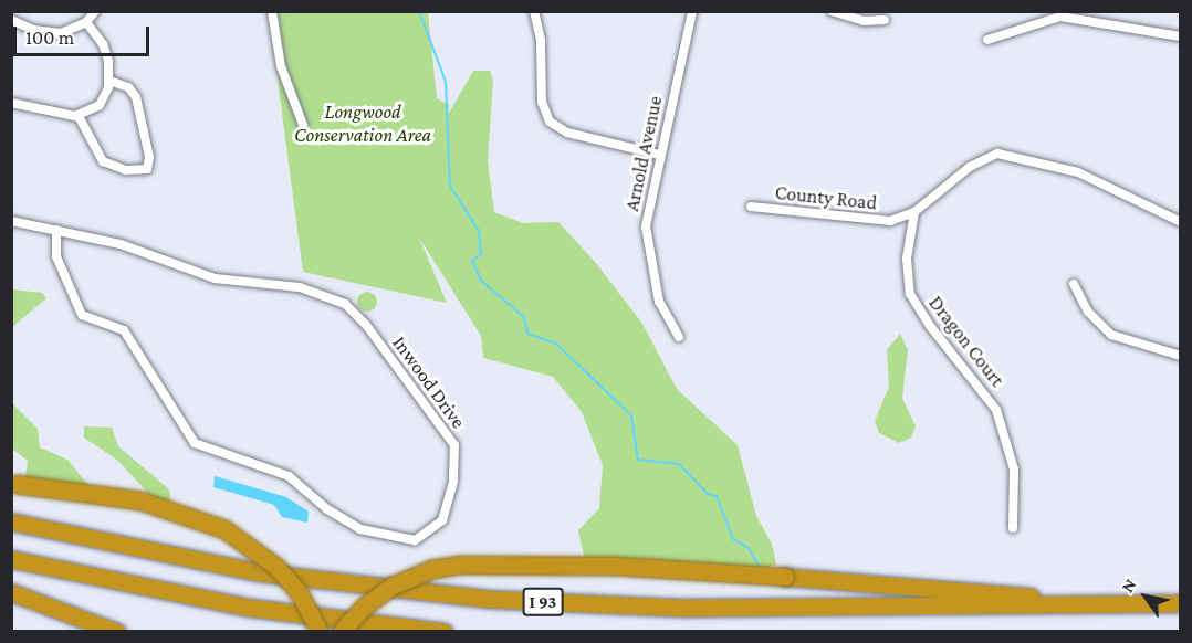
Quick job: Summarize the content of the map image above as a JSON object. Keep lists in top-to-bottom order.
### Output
{
  "streets": {
    "highway": ["I 93"],
    "street": [
      "Arnold Avenue",
      "County Road",
      "Dragon Court",
      "Inwood Drive"
    ]
  },
  "crossings": [
    ["County Road", "Dragon Court"]
  ],
  "parks": ["Longwood Conservation Area"],
  "scale_bar": "100 m",
  "north": "top left"
}
